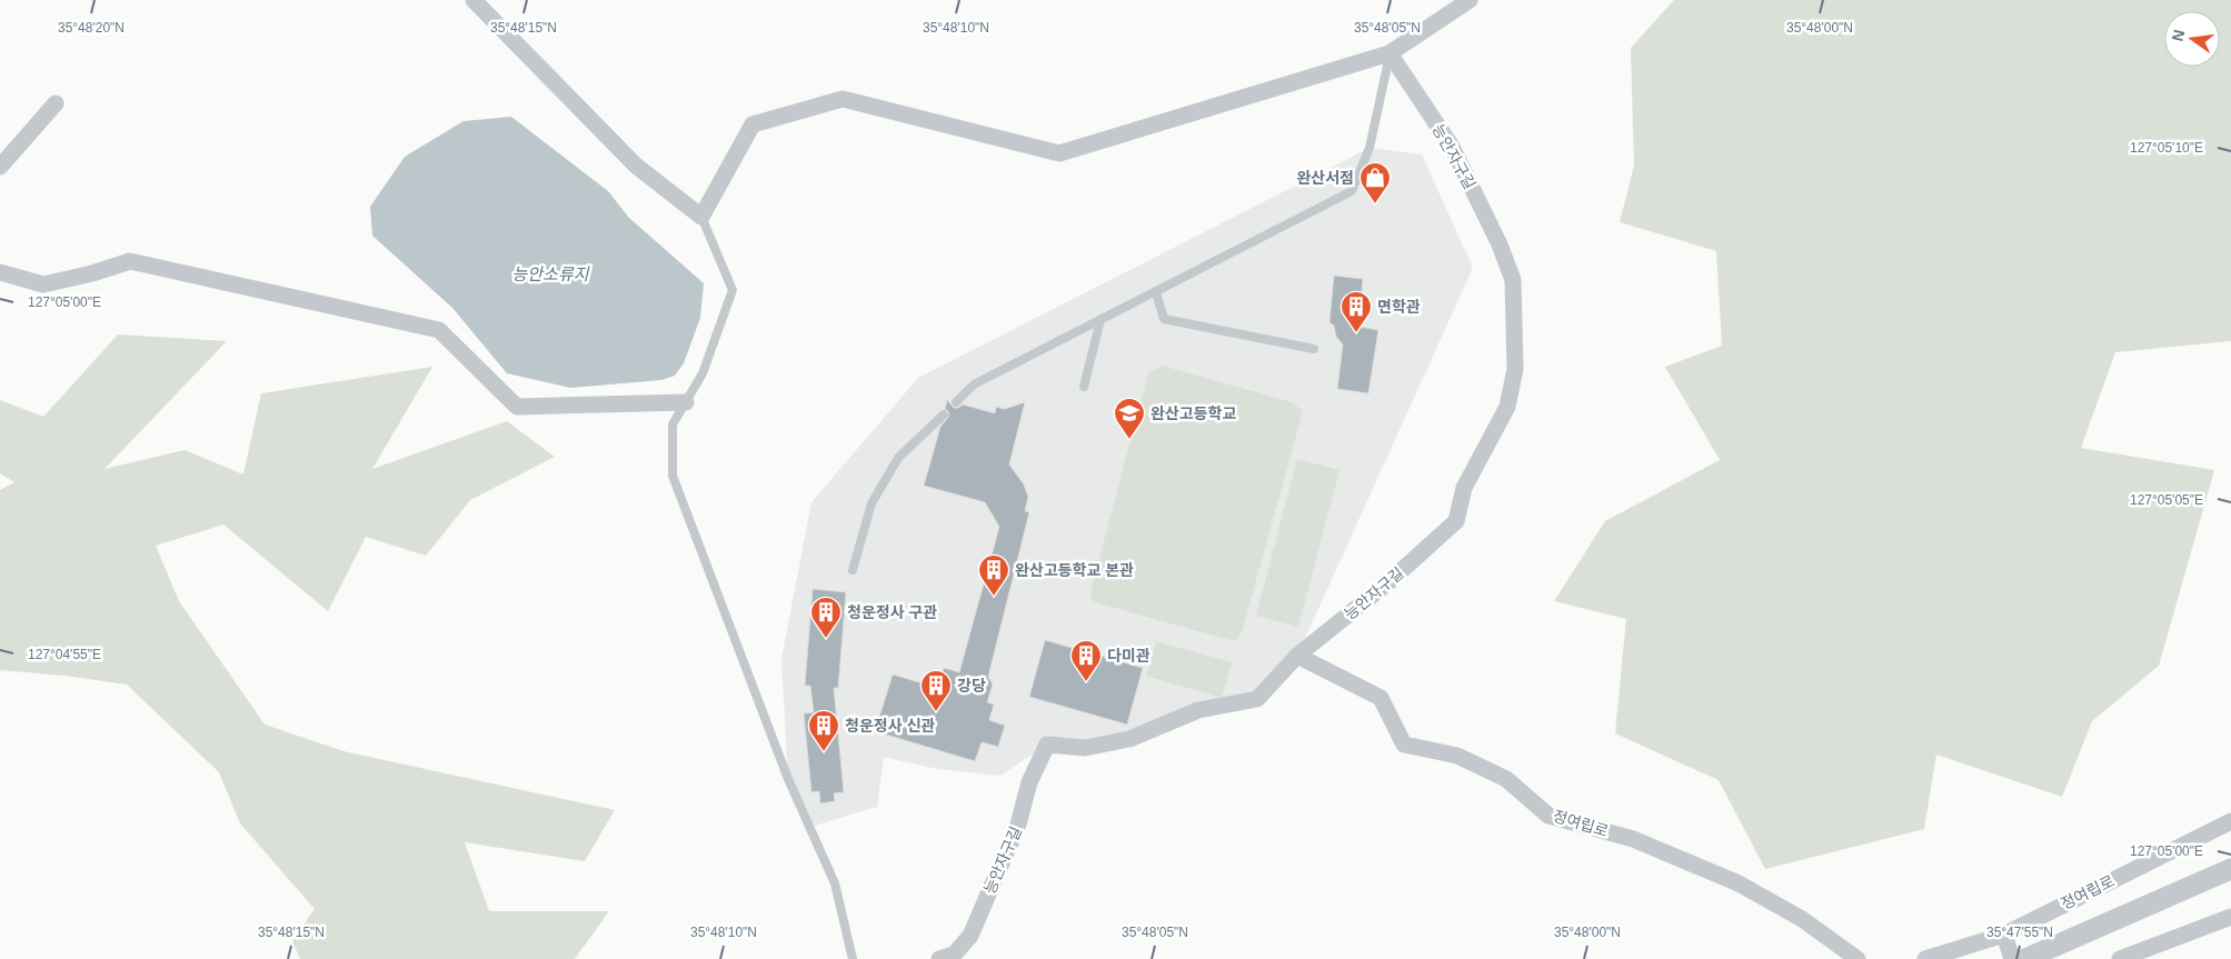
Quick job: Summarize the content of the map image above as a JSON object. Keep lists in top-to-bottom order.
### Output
{
  "streets": {
    "street": ["능안자구길", "정여립로"]
  },
  "crossings": [
    ["능안자구길", "정여립로"]
  ],
  "water": ["능안소류지"],
  "places": {
    "shop": ["완산서점"],
    "building": [
      "면학관",
      "완산고등학교 본관",
      "청운정사 구관",
      "다미관",
      "강당",
      "청운정사 신관"
    ],
    "school or university": ["완산고등학교"]
  },
  "north": "left",
  "coordinates": [
    "35°48'20\"N",
    "35°48'15\"N",
    "35°48'10\"N",
    "35°48'05\"N",
    "35°48'00\"N",
    "127°05'10\"E",
    "127°05'00\"E",
    "127°05'05\"E",
    "127°04'55\"E",
    "35°47'55\"N"
  ]
}
